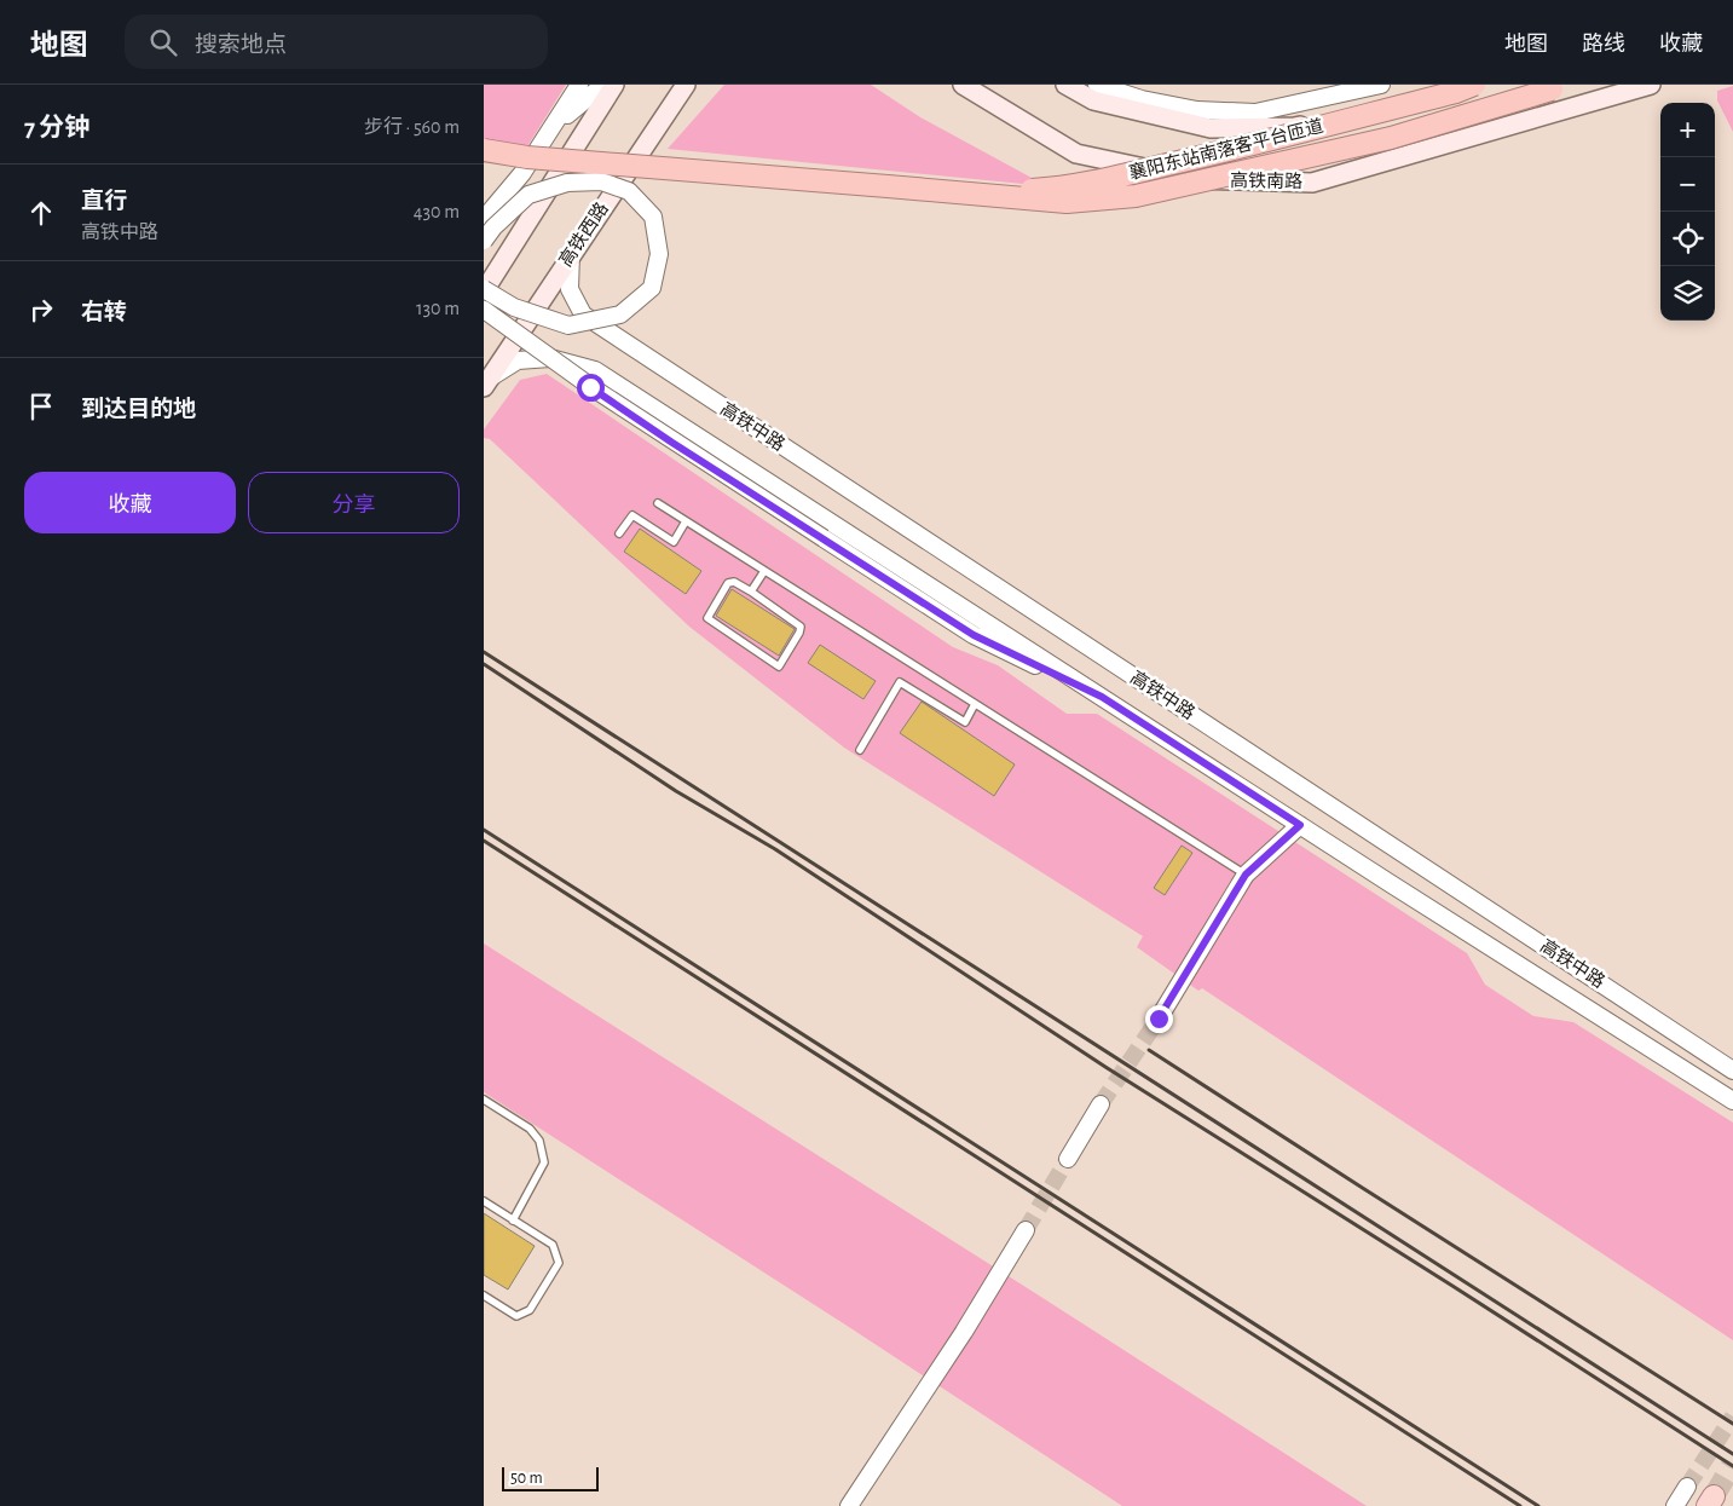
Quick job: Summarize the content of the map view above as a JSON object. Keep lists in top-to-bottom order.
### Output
{
  "streets": {
    "highway": ["襄阳东站南落客平台匝道"],
    "main road": ["高铁南路", "高铁西路"],
    "street": ["高铁中路"]
  },
  "crossings": [
    ["高铁西路", "高铁中路"]
  ],
  "scale_bar": "50 m",
  "page": {
    "header": "地图",
    "search": "搜索地点",
    "nav": ["地图", "路线", "收藏"],
    "heading": ["7 分钟", "步行 · 560 m"],
    "map_buttons": ["+", "−"],
    "list": [
      ["直行", "高铁中路", "430 m"],
      ["右转", "130 m"],
      "到达目的地"
    ],
    "buttons": ["收藏", "分享"],
    "scale": "50 m"
  }
}
